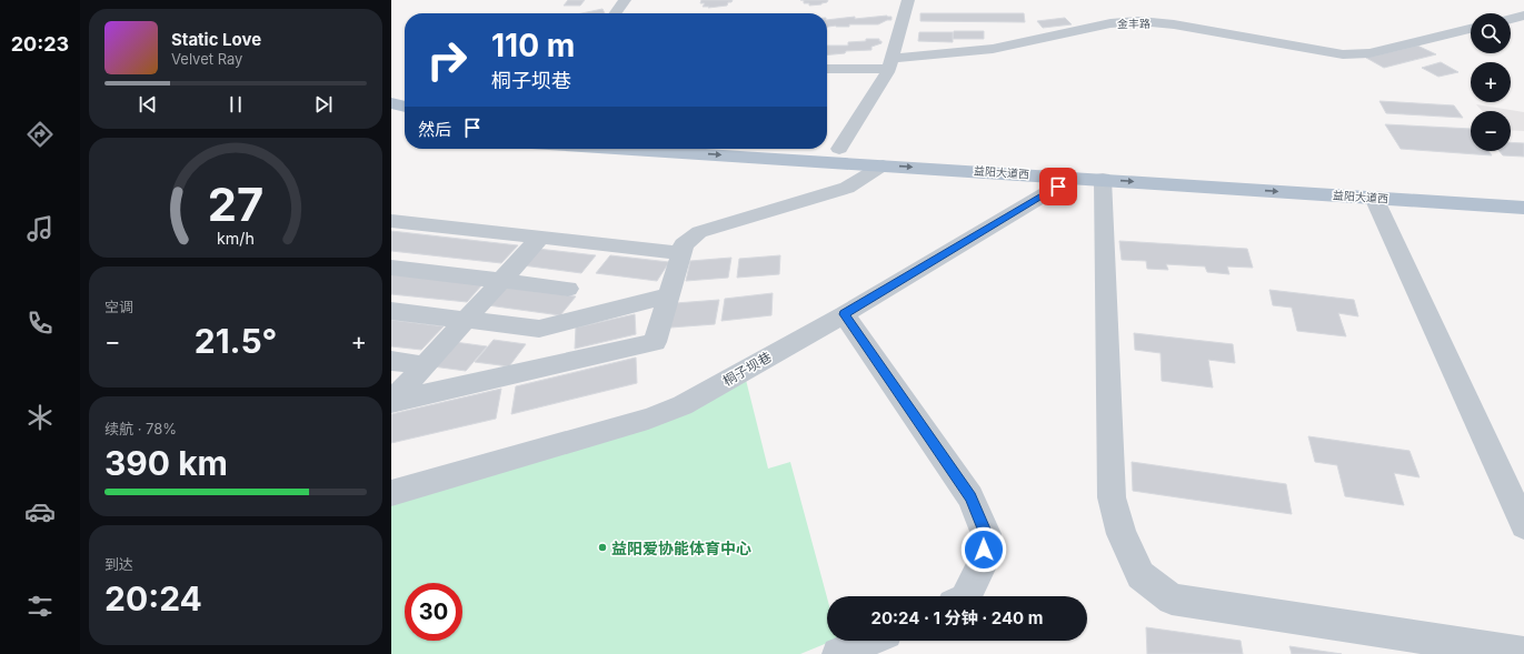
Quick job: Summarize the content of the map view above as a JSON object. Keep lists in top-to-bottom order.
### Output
{
  "streets": {
    "main road": ["益阳大道西"],
    "street": ["金丰路", "桐子坝巷"]
  },
  "crossings": [
    ["益阳大道西", "桐子坝巷"]
  ],
  "places": ["益阳爱协能体育中心"],
  "page": {
    "tabs": "20:23",
    "map_buttons": ["+", "−"],
    "turn": ["110 m", "桐子坝巷"],
    "song": ["Static Love", "Velvet Ray"],
    "then": "然后",
    "tile": [
      "空调",
      ["续航 · 78%", "390 km"],
      ["到达", "20:24"]
    ],
    "heat": ["−", "21.5°", "+"],
    "limit": "30",
    "trip": "20:24 · 1 分钟 · 240 m",
    "gauge": ["27", "km/h"]
  }
}
